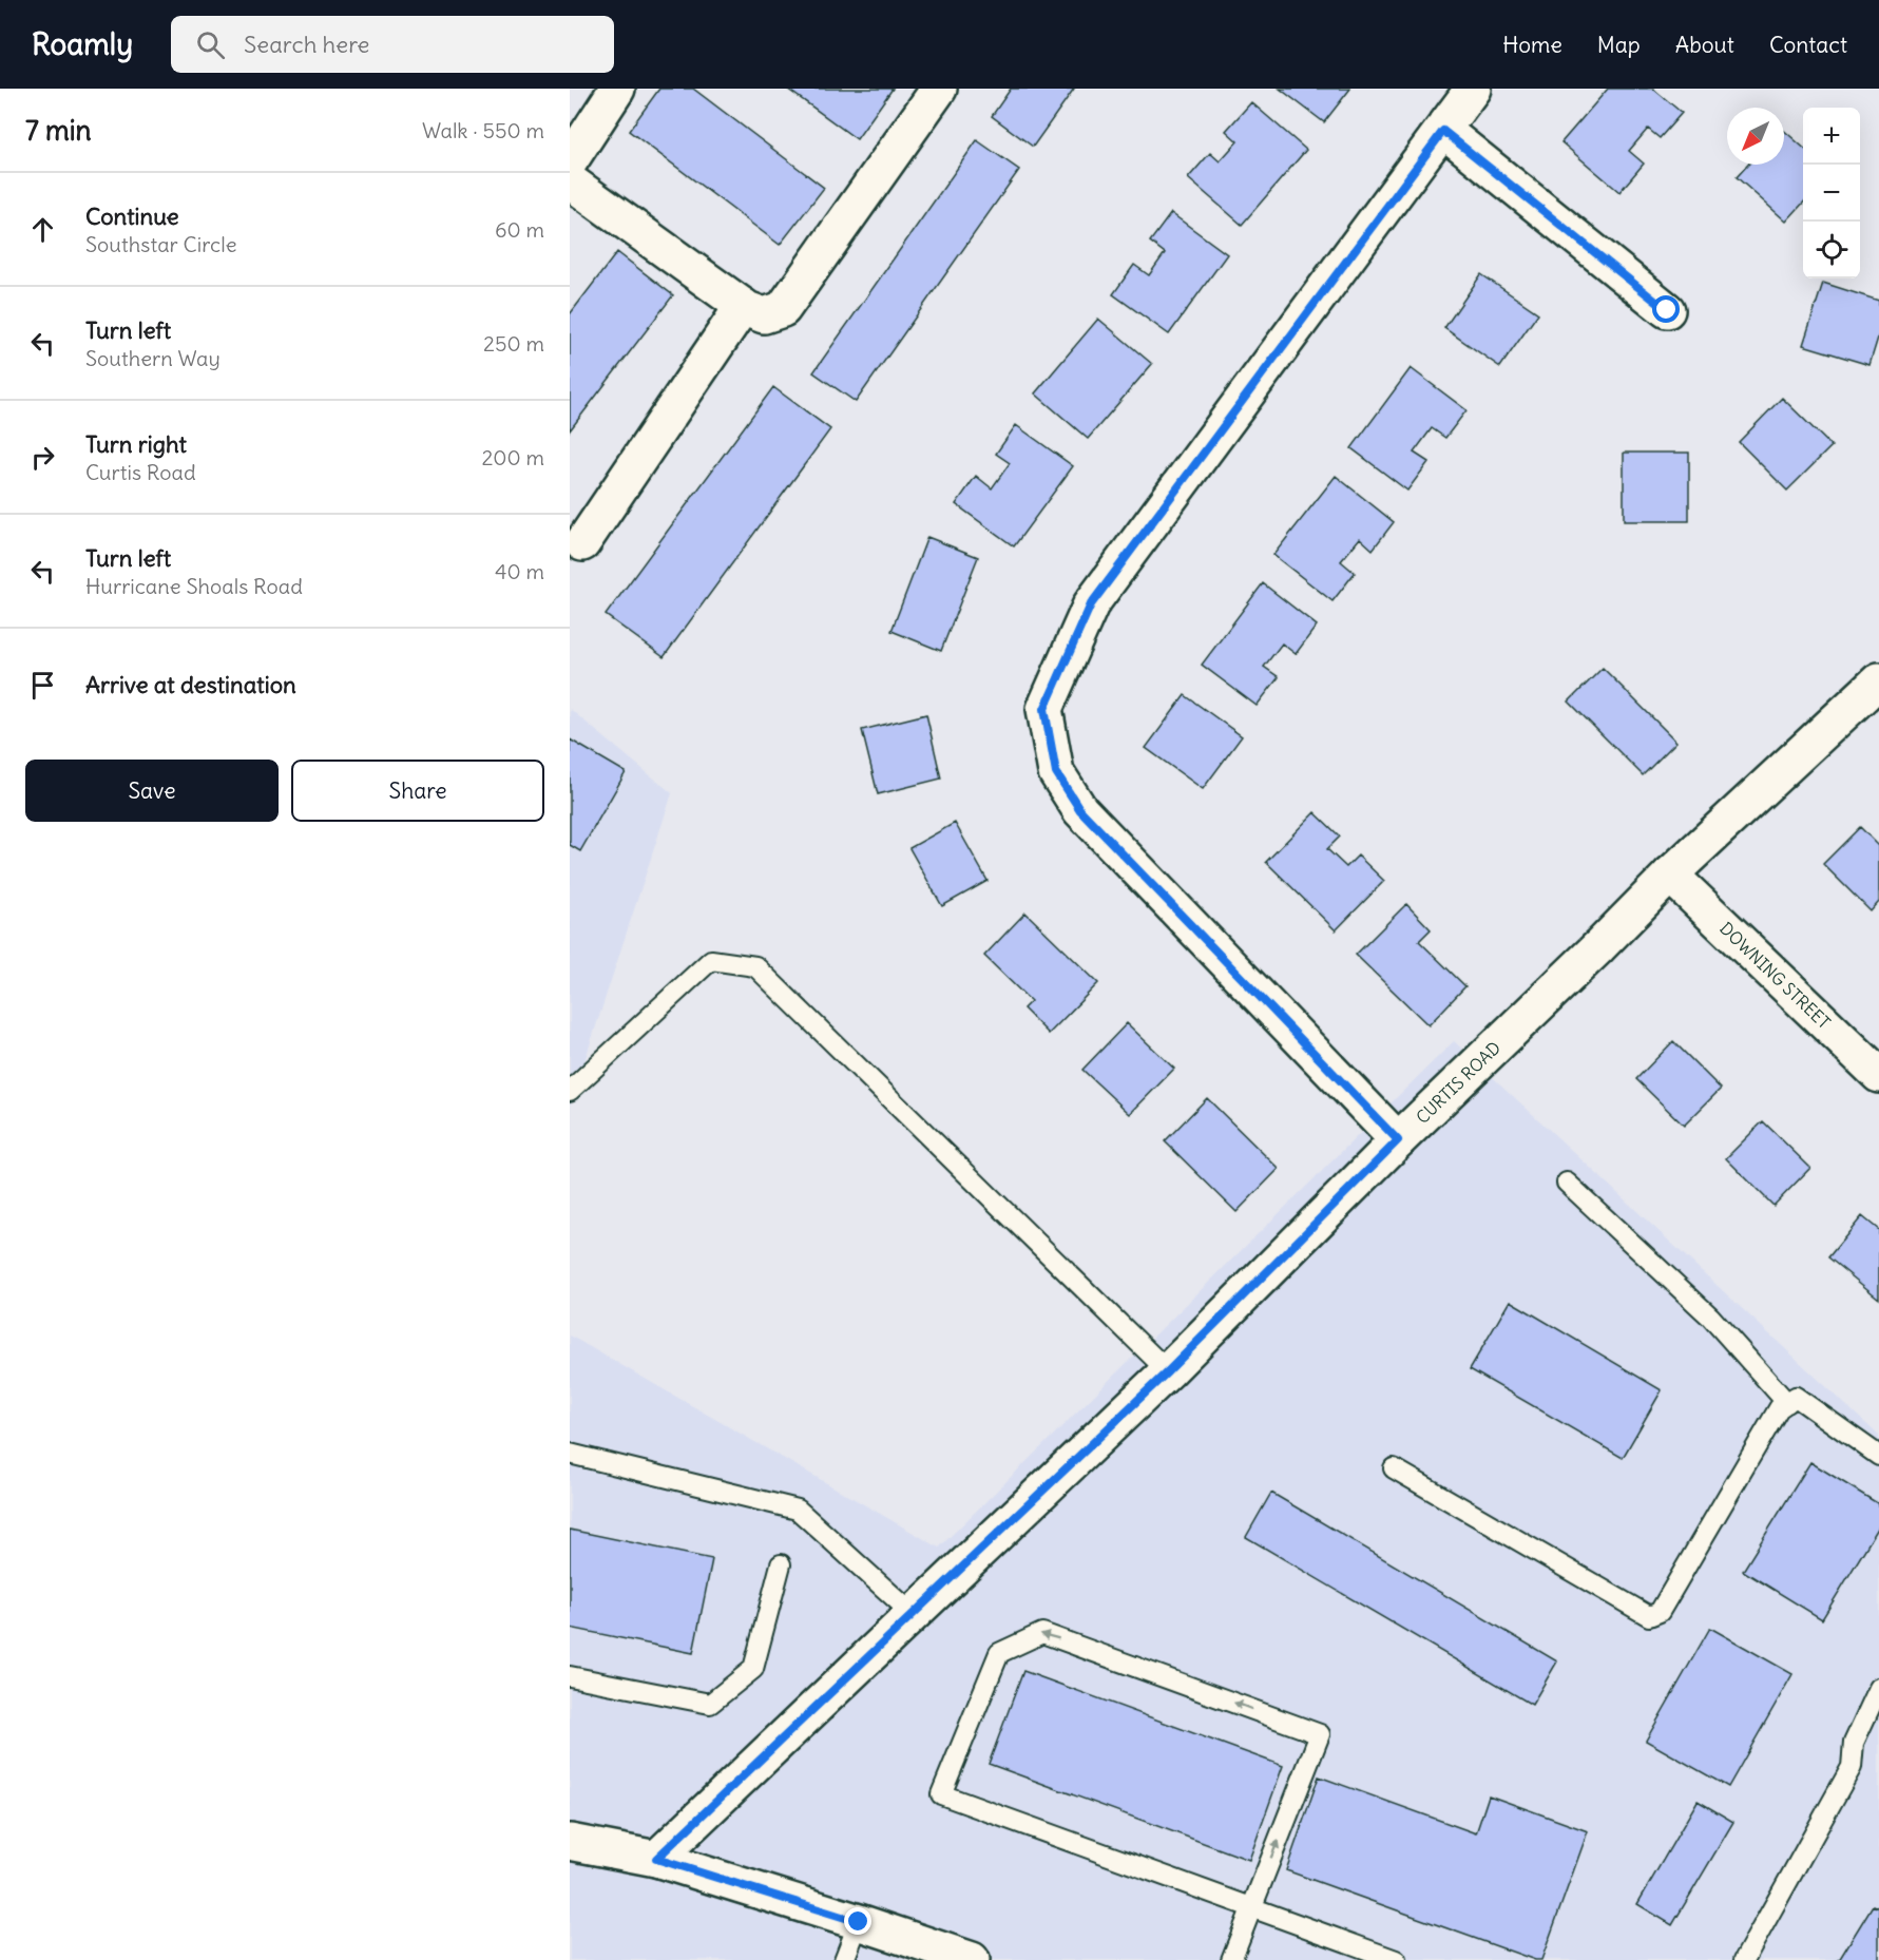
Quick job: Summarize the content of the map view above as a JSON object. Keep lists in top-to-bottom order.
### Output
{
  "streets": {
    "street": ["DOWNING STREET", "CURTIS ROAD"]
  },
  "crossings": [
    ["DOWNING STREET", "CURTIS ROAD"]
  ],
  "north": "bottom left",
  "page": {
    "header": "Roamly",
    "search": "Search here",
    "nav": [
      "Home",
      "Map",
      "About",
      "Contact"
    ],
    "heading": ["7 min", "Walk · 550 m"],
    "map_buttons": ["+", "−"],
    "list": [
      ["Continue", "Southstar Circle", "60 m"],
      ["Turn left", "Southern Way", "250 m"],
      ["Turn right", "Curtis Road", "200 m"],
      ["Turn left", "Hurricane Shoals Road", "40 m"],
      "Arrive at destination"
    ],
    "buttons": ["Save", "Share"]
  }
}
